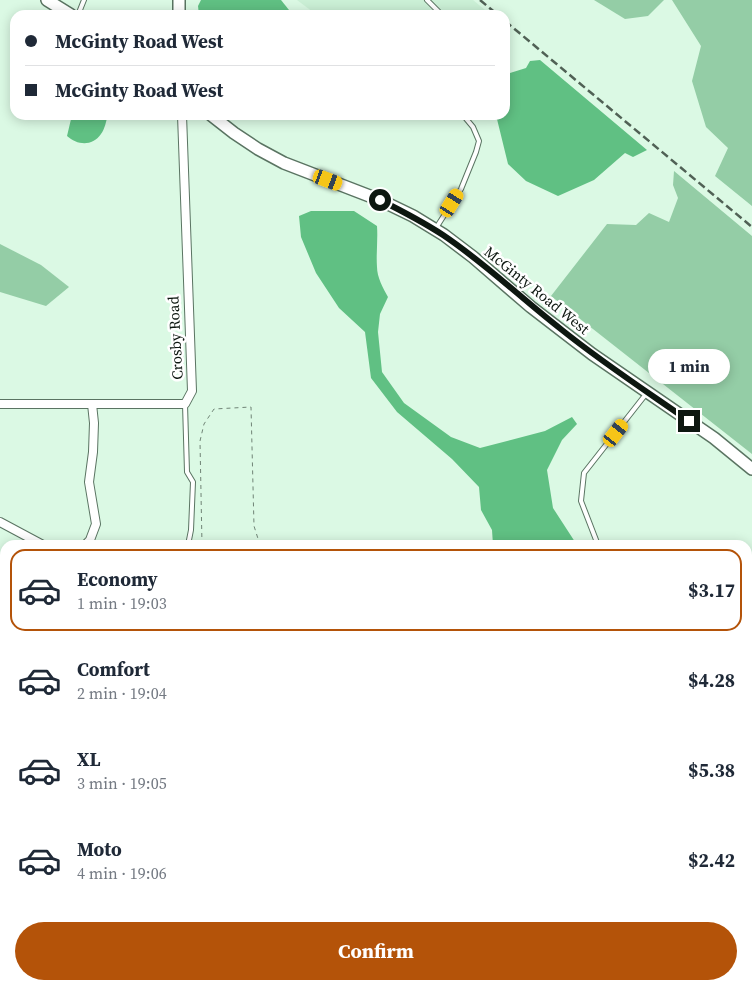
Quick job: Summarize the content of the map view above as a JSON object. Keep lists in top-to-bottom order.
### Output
{
  "streets": {
    "main road": ["McGinty Road West"],
    "street": ["Crosby Road"]
  },
  "page": {
    "banner": ["McGinty Road West", "McGinty Road West"],
    "bubble": "1 min",
    "list": [
      {
        "name": "Economy",
        "note": "1 min · 19:03",
        "value": "$3.17"
      },
      {
        "name": "Comfort",
        "note": "2 min · 19:04",
        "value": "$4.28"
      },
      {
        "name": "XL",
        "note": "3 min · 19:05",
        "value": "$5.38"
      },
      {
        "name": "Moto",
        "note": "4 min · 19:06",
        "value": "$2.42"
      }
    ],
    "buttons": "Confirm"
  }
}
